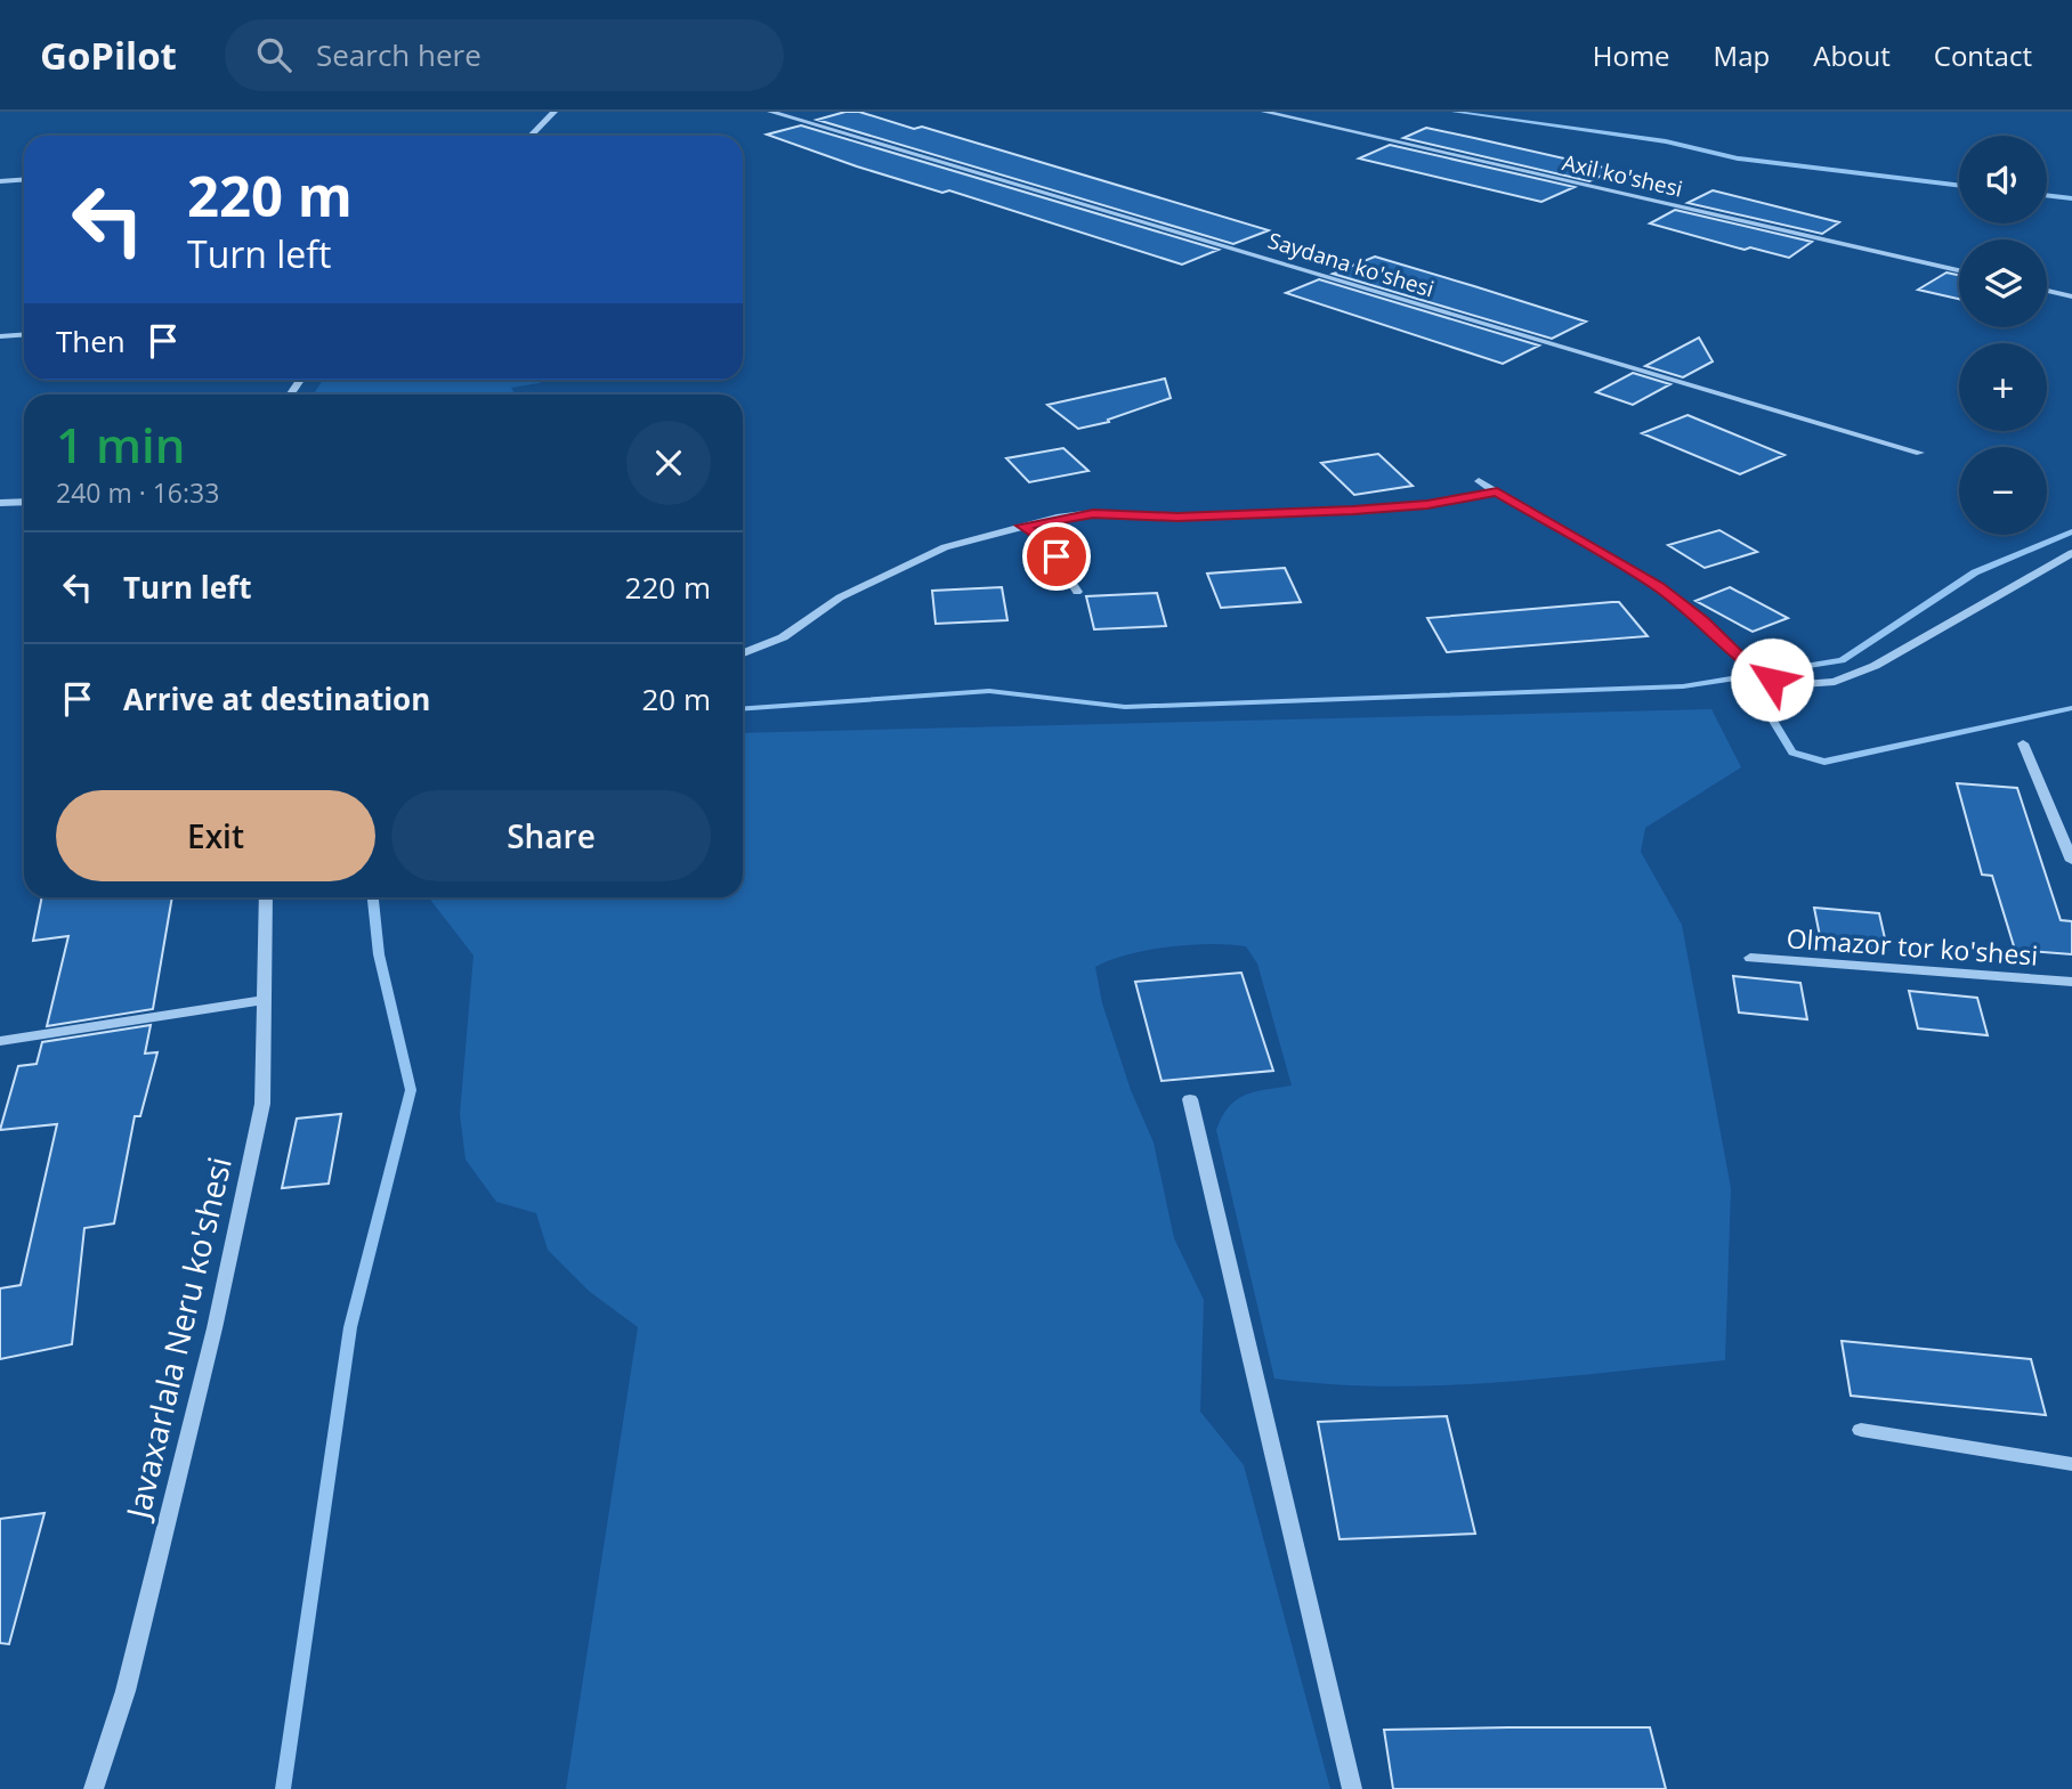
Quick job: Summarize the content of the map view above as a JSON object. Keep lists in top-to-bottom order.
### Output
{
  "streets": {
    "street": [
      "Axil ko'shesi",
      "Saydana ko'shesi",
      "Olmazor tor ko'shesi",
      "Javaxarlala Neru ko'shesi"
    ]
  },
  "page": {
    "header": "GoPilot",
    "search": "Search here",
    "nav": [
      "Home",
      "Map",
      "About",
      "Contact"
    ],
    "map_buttons": ["+", "−"],
    "turn": ["220 m", "Turn left"],
    "then": "Then",
    "heading": ["1 min", "240 m · 16:33"],
    "list": [
      {
        "name": "Turn left",
        "value": "220 m"
      },
      {
        "name": "Arrive at destination",
        "value": "20 m"
      }
    ],
    "buttons": ["Exit", "Share"]
  }
}
